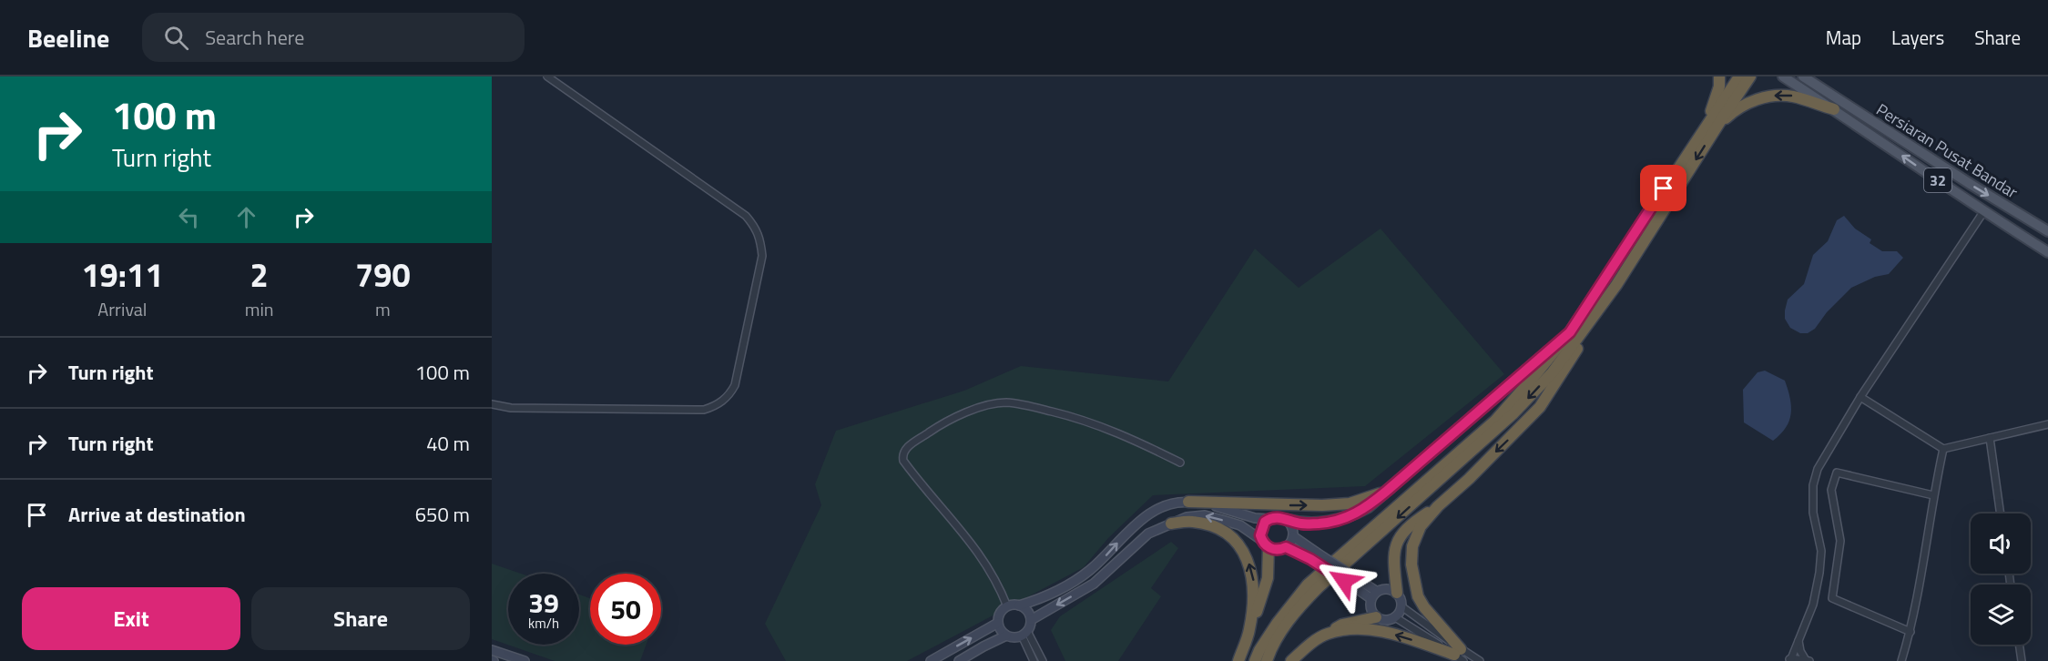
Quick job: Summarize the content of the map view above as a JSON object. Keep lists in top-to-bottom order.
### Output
{
  "streets": {
    "main road": ["Persiaran Pusat Bandar", "32"]
  },
  "page": {
    "header": "Beeline",
    "search": "Search here",
    "nav": ["Map", "Layers", "Share"],
    "turn": ["100 m", "Turn right"],
    "eta": [
      "19:11",
      "Arrival",
      "2",
      "min",
      "790",
      "m"
    ],
    "list": [
      {
        "name": "Turn right",
        "value": "100 m"
      },
      {
        "name": "Turn right",
        "value": "40 m"
      },
      {
        "name": "Arrive at destination",
        "value": "650 m"
      }
    ],
    "speed": "39 km/h",
    "limit": "50",
    "buttons": ["Exit", "Share"]
  }
}
